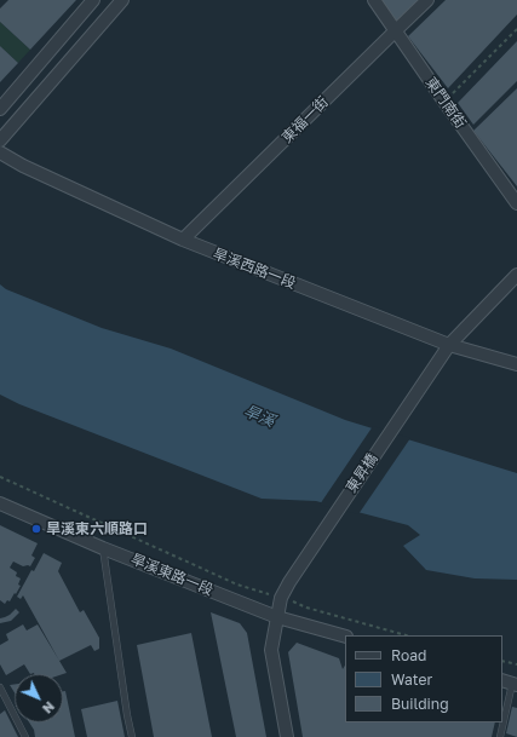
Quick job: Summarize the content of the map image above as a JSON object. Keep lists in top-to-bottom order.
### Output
{
  "streets": {
    "street": [
      "東門南街",
      "東福一街",
      "旱溪西路一段",
      "東昇橋",
      "旱溪東路一段"
    ]
  },
  "crossings": [
    ["東門南街", "東福一街"],
    ["東福一街", "旱溪西路一段"],
    ["旱溪西路一段", "東昇橋"],
    ["東昇橋", "旱溪東路一段"]
  ],
  "water": ["旱溪"],
  "places": ["旱溪東六順路口"],
  "legend": ["Road", "Water", "Building"],
  "north": "bottom right"
}
